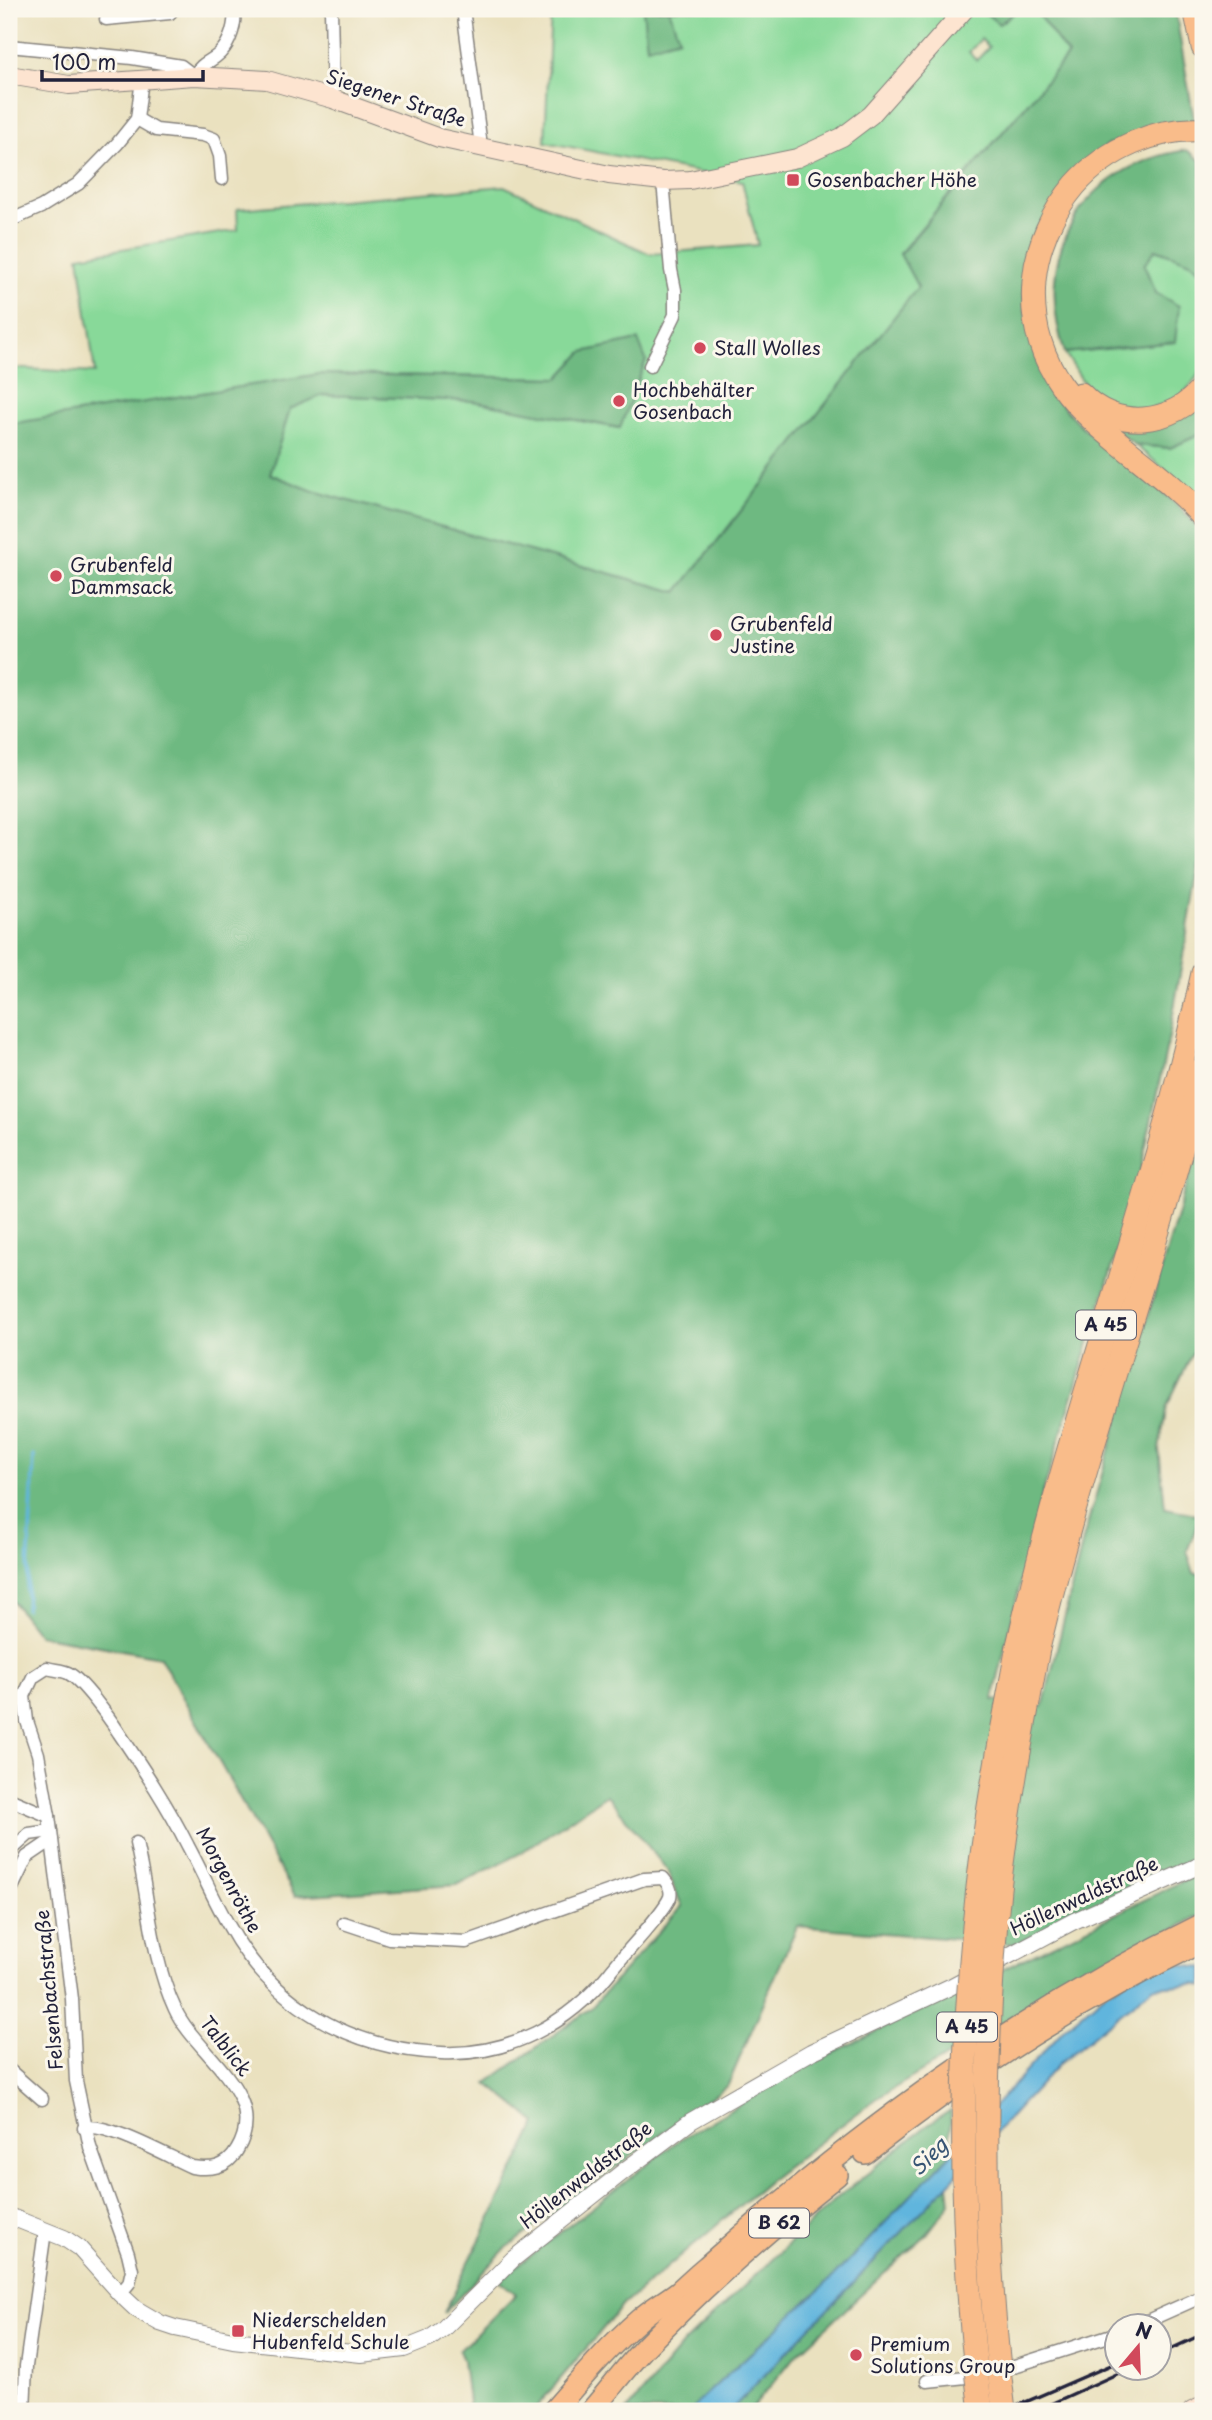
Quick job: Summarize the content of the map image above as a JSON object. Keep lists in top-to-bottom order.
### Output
{
  "streets": {
    "highway": ["A 45", "B 62"],
    "main road": ["Siegener Straße"],
    "street": [
      "Morgenröthe",
      "Höllenwaldstraße",
      "Felsenbachstraße",
      "Talblick"
    ]
  },
  "crossings": [
    ["Morgenröthe", "Felsenbachstraße"],
    ["Höllenwaldstraße", "Felsenbachstraße"],
    ["Felsenbachstraße", "Talblick"]
  ],
  "water": ["Sieg"],
  "places": {
    "transit": ["Gosenbacher Höhe", "Niederschelden Hubenfeld Schule"],
    "other": [
      "Stall Wolles",
      "Hochbehälter Gosenbach",
      "Grubenfeld Dammsack",
      "Grubenfeld Justine",
      "Premium Solutions Group"
    ]
  },
  "scale_bar": "100 m",
  "north": "top"
}
